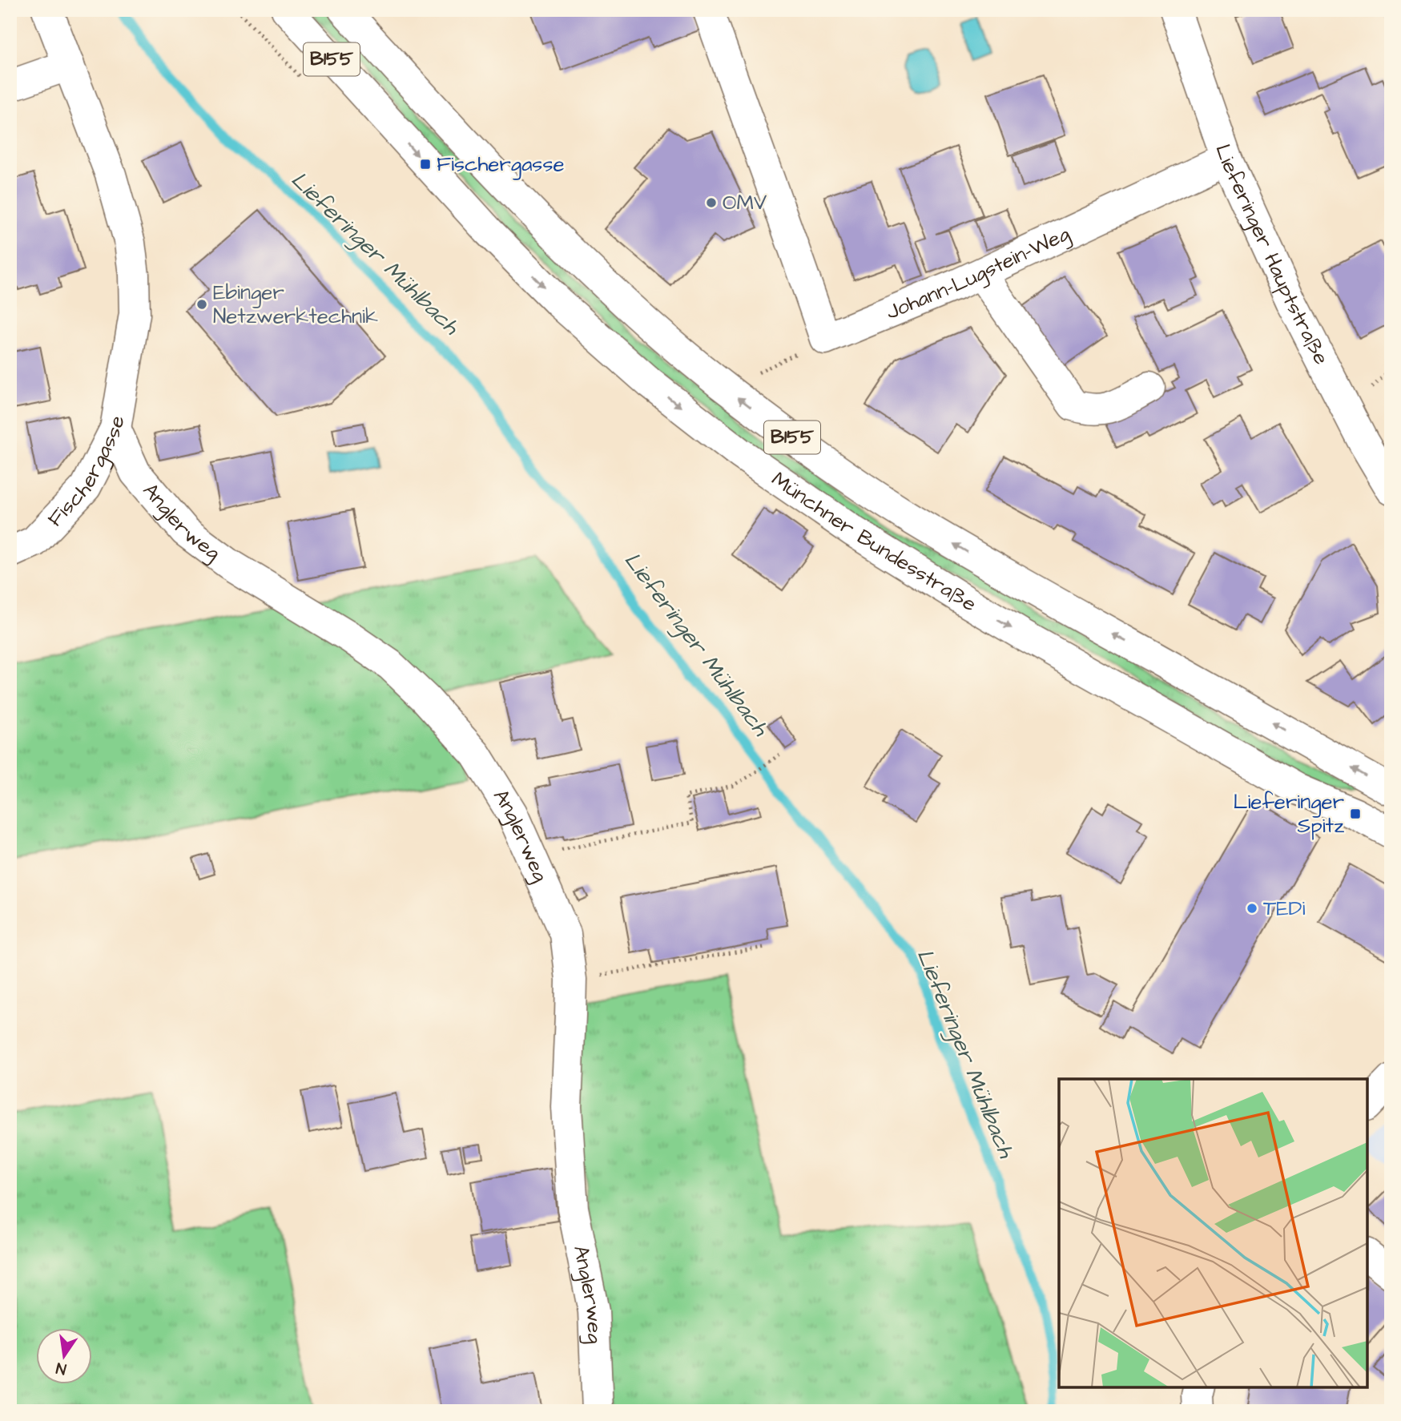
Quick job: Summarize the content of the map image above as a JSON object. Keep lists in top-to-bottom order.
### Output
{
  "streets": {
    "street": [
      "B155",
      "Lieferinger Hauptstraße",
      "Johann-Lugstein-Weg",
      "Fischergasse",
      "Anglerweg",
      "Münchner Bundesstraße"
    ]
  },
  "crossings": [
    ["Lieferinger Hauptstraße", "Johann-Lugstein-Weg"],
    ["Fischergasse", "Anglerweg"]
  ],
  "water": ["Lieferinger Mühlbach"],
  "places": {
    "transit": ["Fischergasse", "Lieferinger Spitz"],
    "other": ["OMV", "Ebinger Netzwerktechnik", "TEDi"]
  },
  "north": "bottom"
}
